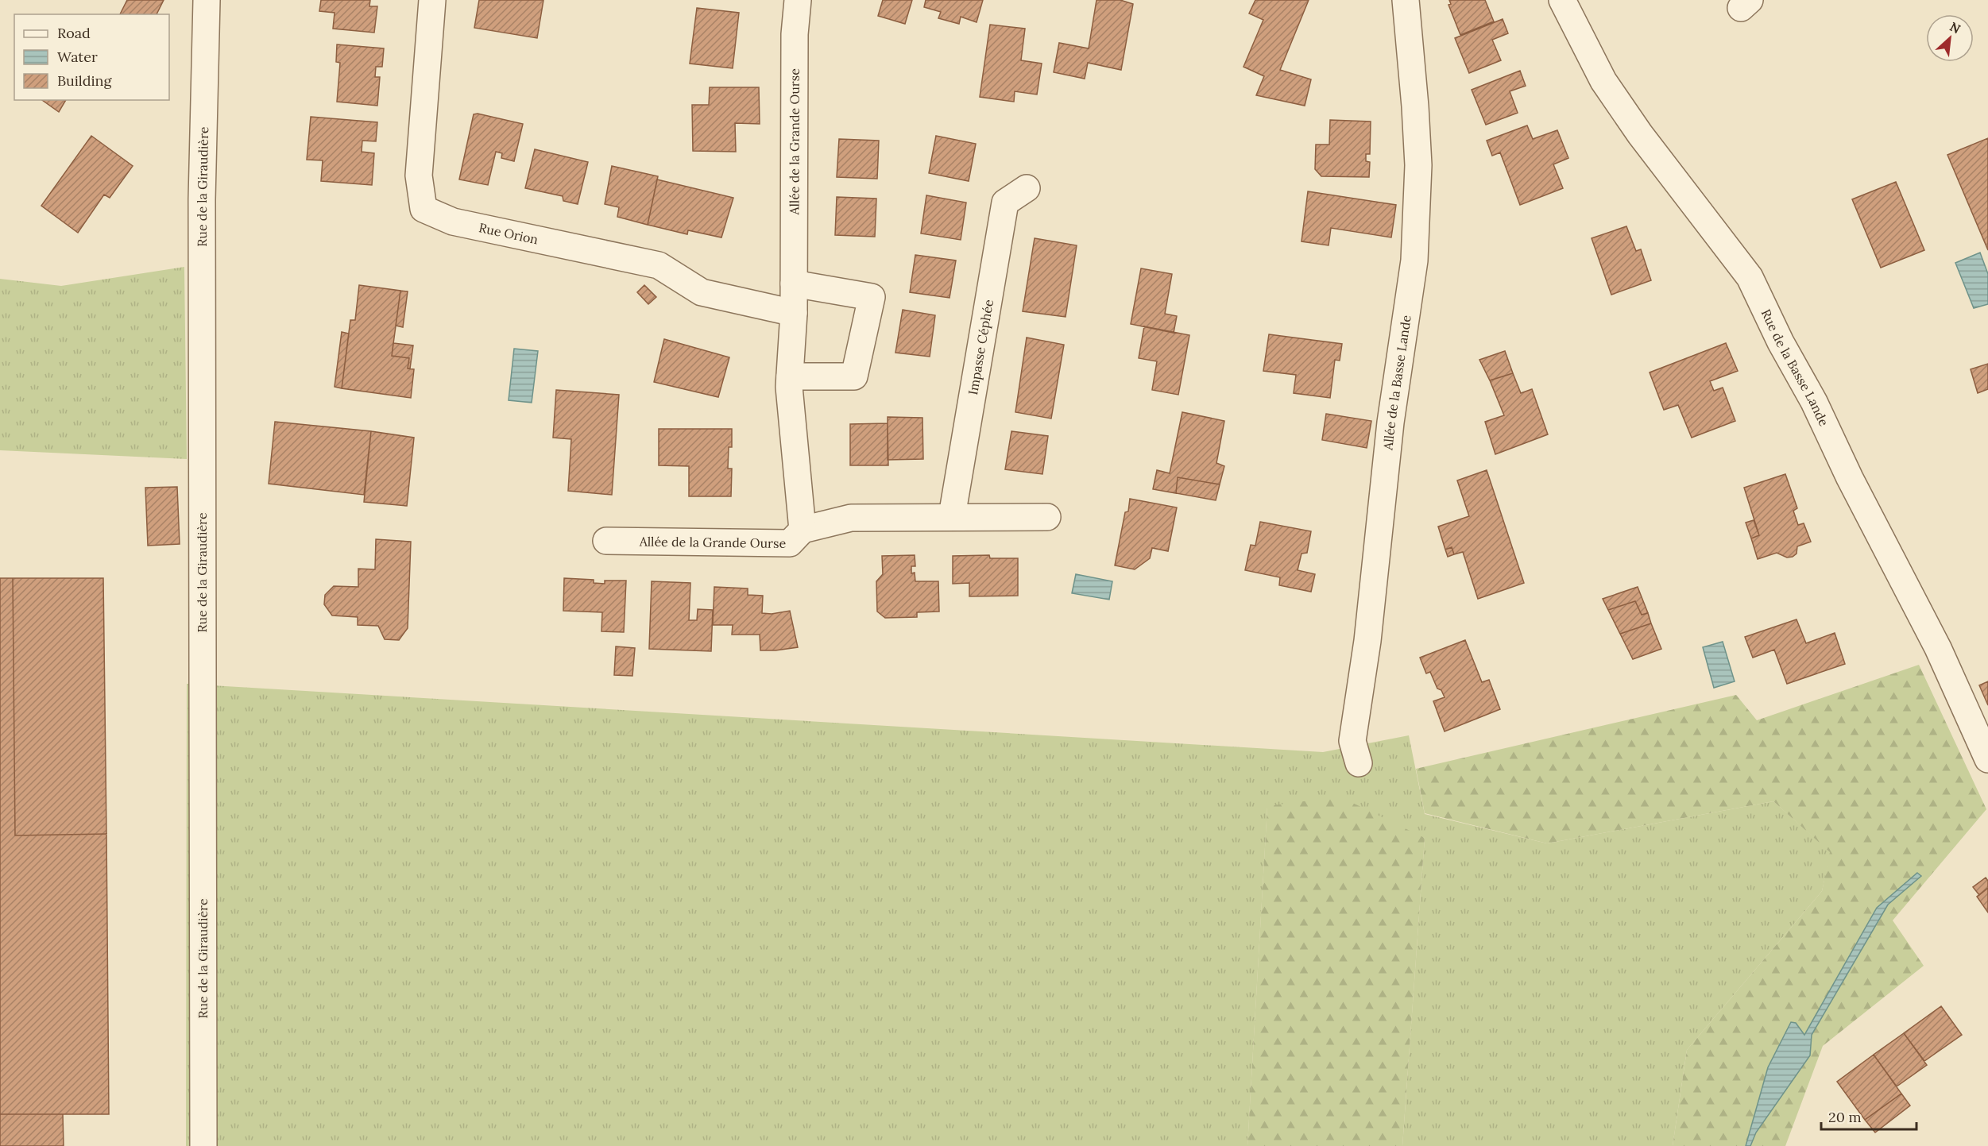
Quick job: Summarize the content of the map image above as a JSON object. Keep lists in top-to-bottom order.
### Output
{
  "streets": {
    "street": [
      "Allée de la Grande Ourse",
      "Rue de la Giraudière",
      "Rue Orion",
      "Impasse Céphée",
      "Rue de la Basse Lande",
      "Allée de la Basse Lande"
    ]
  },
  "crossings": [
    ["Allée de la Grande Ourse", "Rue Orion"]
  ],
  "legend": ["Road", "Water", "Building"],
  "scale_bar": "20 m",
  "north": "top right"
}
